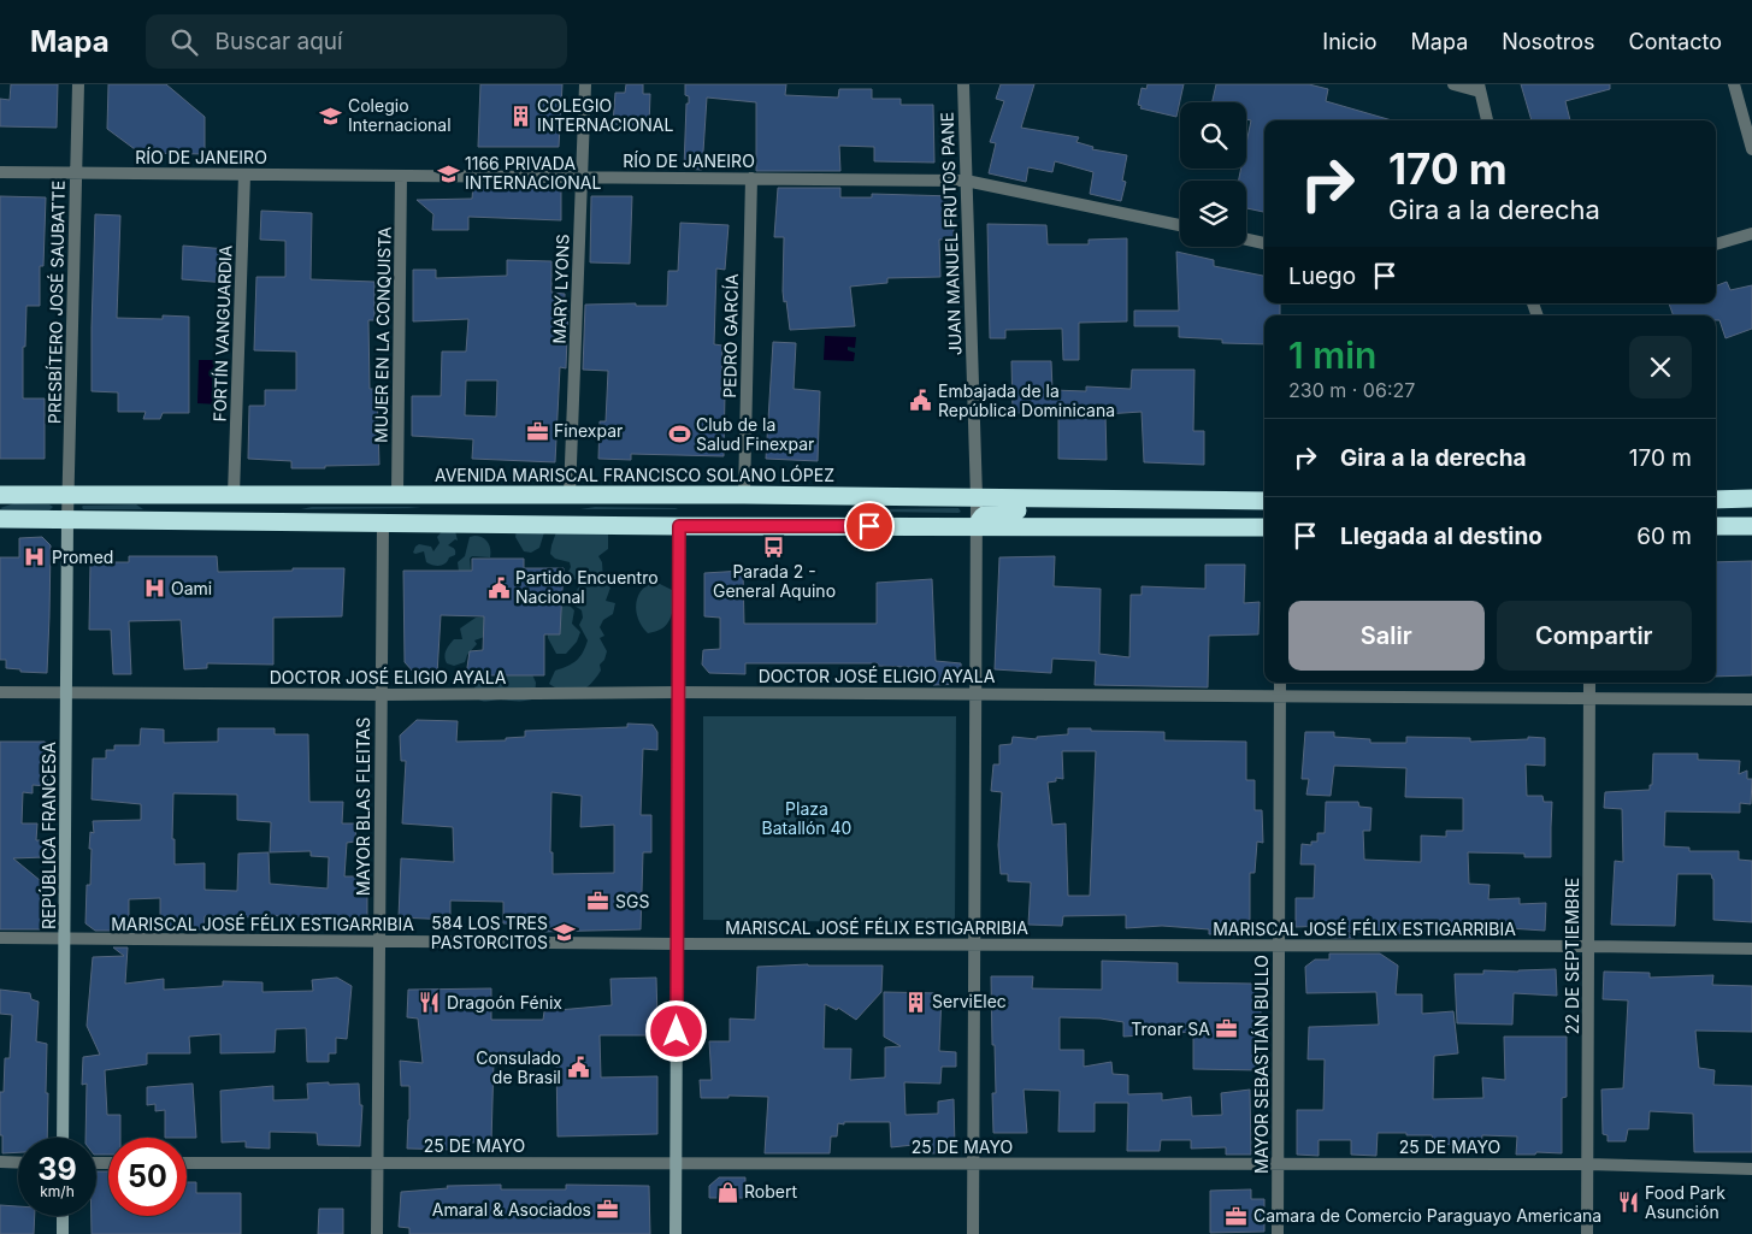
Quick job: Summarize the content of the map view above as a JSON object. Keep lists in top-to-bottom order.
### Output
{
  "streets": {
    "highway": ["AVENIDA MARISCAL FRANCISCO SOLANO LÓPEZ"],
    "main road": ["REPÚBLICA FRANCESA"],
    "street": [
      "RÍO DE JANEIRO",
      "JUAN MANUEL FRUTOS PANE",
      "MARY LYONS",
      "PRESBÍTERO JOSÉ SAUBATTE",
      "FORTÍN VANGUARDIA",
      "MUJER EN LA CONQUISTA",
      "PEDRO GARCÍA",
      "DOCTOR JOSÉ ELIGIO AYALA",
      "MAYOR BLAS FLEITAS",
      "MARISCAL JOSÉ FÉLIX ESTIGARRIBIA",
      "22 DE SEPTIEMBRE",
      "MAYOR SEBASTIÁN BULLO",
      "25 DE MAYO"
    ]
  },
  "crossings": [
    ["RÍO DE JANEIRO", "JUAN MANUEL FRUTOS PANE"],
    ["RÍO DE JANEIRO", "MARY LYONS"],
    ["RÍO DE JANEIRO", "PRESBÍTERO JOSÉ SAUBATTE"],
    ["RÍO DE JANEIRO", "FORTÍN VANGUARDIA"],
    ["RÍO DE JANEIRO", "MUJER EN LA CONQUISTA"],
    ["RÍO DE JANEIRO", "PEDRO GARCÍA"],
    ["JUAN MANUEL FRUTOS PANE", "AVENIDA MARISCAL FRANCISCO SOLANO LÓPEZ"],
    ["JUAN MANUEL FRUTOS PANE", "DOCTOR JOSÉ ELIGIO AYALA"],
    ["JUAN MANUEL FRUTOS PANE", "MARISCAL JOSÉ FÉLIX ESTIGARRIBIA"],
    ["JUAN MANUEL FRUTOS PANE", "25 DE MAYO"],
    ["MARY LYONS", "AVENIDA MARISCAL FRANCISCO SOLANO LÓPEZ"],
    ["PRESBÍTERO JOSÉ SAUBATTE", "AVENIDA MARISCAL FRANCISCO SOLANO LÓPEZ"],
    ["PRESBÍTERO JOSÉ SAUBATTE", "REPÚBLICA FRANCESA"],
    ["FORTÍN VANGUARDIA", "AVENIDA MARISCAL FRANCISCO SOLANO LÓPEZ"],
    ["MUJER EN LA CONQUISTA", "AVENIDA MARISCAL FRANCISCO SOLANO LÓPEZ"],
    ["PEDRO GARCÍA", "AVENIDA MARISCAL FRANCISCO SOLANO LÓPEZ"],
    ["DOCTOR JOSÉ ELIGIO AYALA", "MAYOR BLAS FLEITAS"],
    ["DOCTOR JOSÉ ELIGIO AYALA", "REPÚBLICA FRANCESA"],
    ["DOCTOR JOSÉ ELIGIO AYALA", "22 DE SEPTIEMBRE"],
    ["DOCTOR JOSÉ ELIGIO AYALA", "MAYOR SEBASTIÁN BULLO"],
    ["MAYOR BLAS FLEITAS", "MARISCAL JOSÉ FÉLIX ESTIGARRIBIA"],
    ["MAYOR BLAS FLEITAS", "25 DE MAYO"],
    ["REPÚBLICA FRANCESA", "MARISCAL JOSÉ FÉLIX ESTIGARRIBIA"],
    ["MARISCAL JOSÉ FÉLIX ESTIGARRIBIA", "22 DE SEPTIEMBRE"],
    ["MARISCAL JOSÉ FÉLIX ESTIGARRIBIA", "MAYOR SEBASTIÁN BULLO"],
    ["22 DE SEPTIEMBRE", "25 DE MAYO"],
    ["MAYOR SEBASTIÁN BULLO", "25 DE MAYO"]
  ],
  "parks": ["Plaza Batallón 40"],
  "places": {
    "school or university": ["Colegio Internacional", "1166 PRIVADA INTERNACIONAL", "584 LOS TRES PASTORCITOS"],
    "building": ["COLEGIO INTERNACIONAL", "ServiElec"],
    "public building": ["Embajada de la República Dominicana", "Partido Encuentro Nacional", "Consulado de Brasil"],
    "office": [
      "Finexpar",
      "SGS",
      "Tronar SA",
      "Amaral & Asociados",
      "Camara de Comercio Paraguayo Americana"
    ],
    "sports": ["Club de la Salud Finexpar"],
    "bus stop": ["Parada 2 - General Aquino"],
    "hospital": ["Promed", "Oami"],
    "restaurant": ["Dragoón Fénix", "Food Park Asunción"],
    "shop": ["Robert"]
  },
  "page": {
    "header": "Mapa",
    "search": "Buscar aquí",
    "nav": [
      "Inicio",
      "Mapa",
      "Nosotros",
      "Contacto"
    ],
    "turn": ["170 m", "Gira a la derecha"],
    "then": "Luego",
    "heading": ["1 min", "230 m · 06:27"],
    "list": [
      {
        "name": "Gira a la derecha",
        "value": "170 m"
      },
      {
        "name": "Llegada al destino",
        "value": "60 m"
      }
    ],
    "buttons": ["Salir", "Compartir"],
    "speed": "39 km/h",
    "limit": "50"
  }
}
